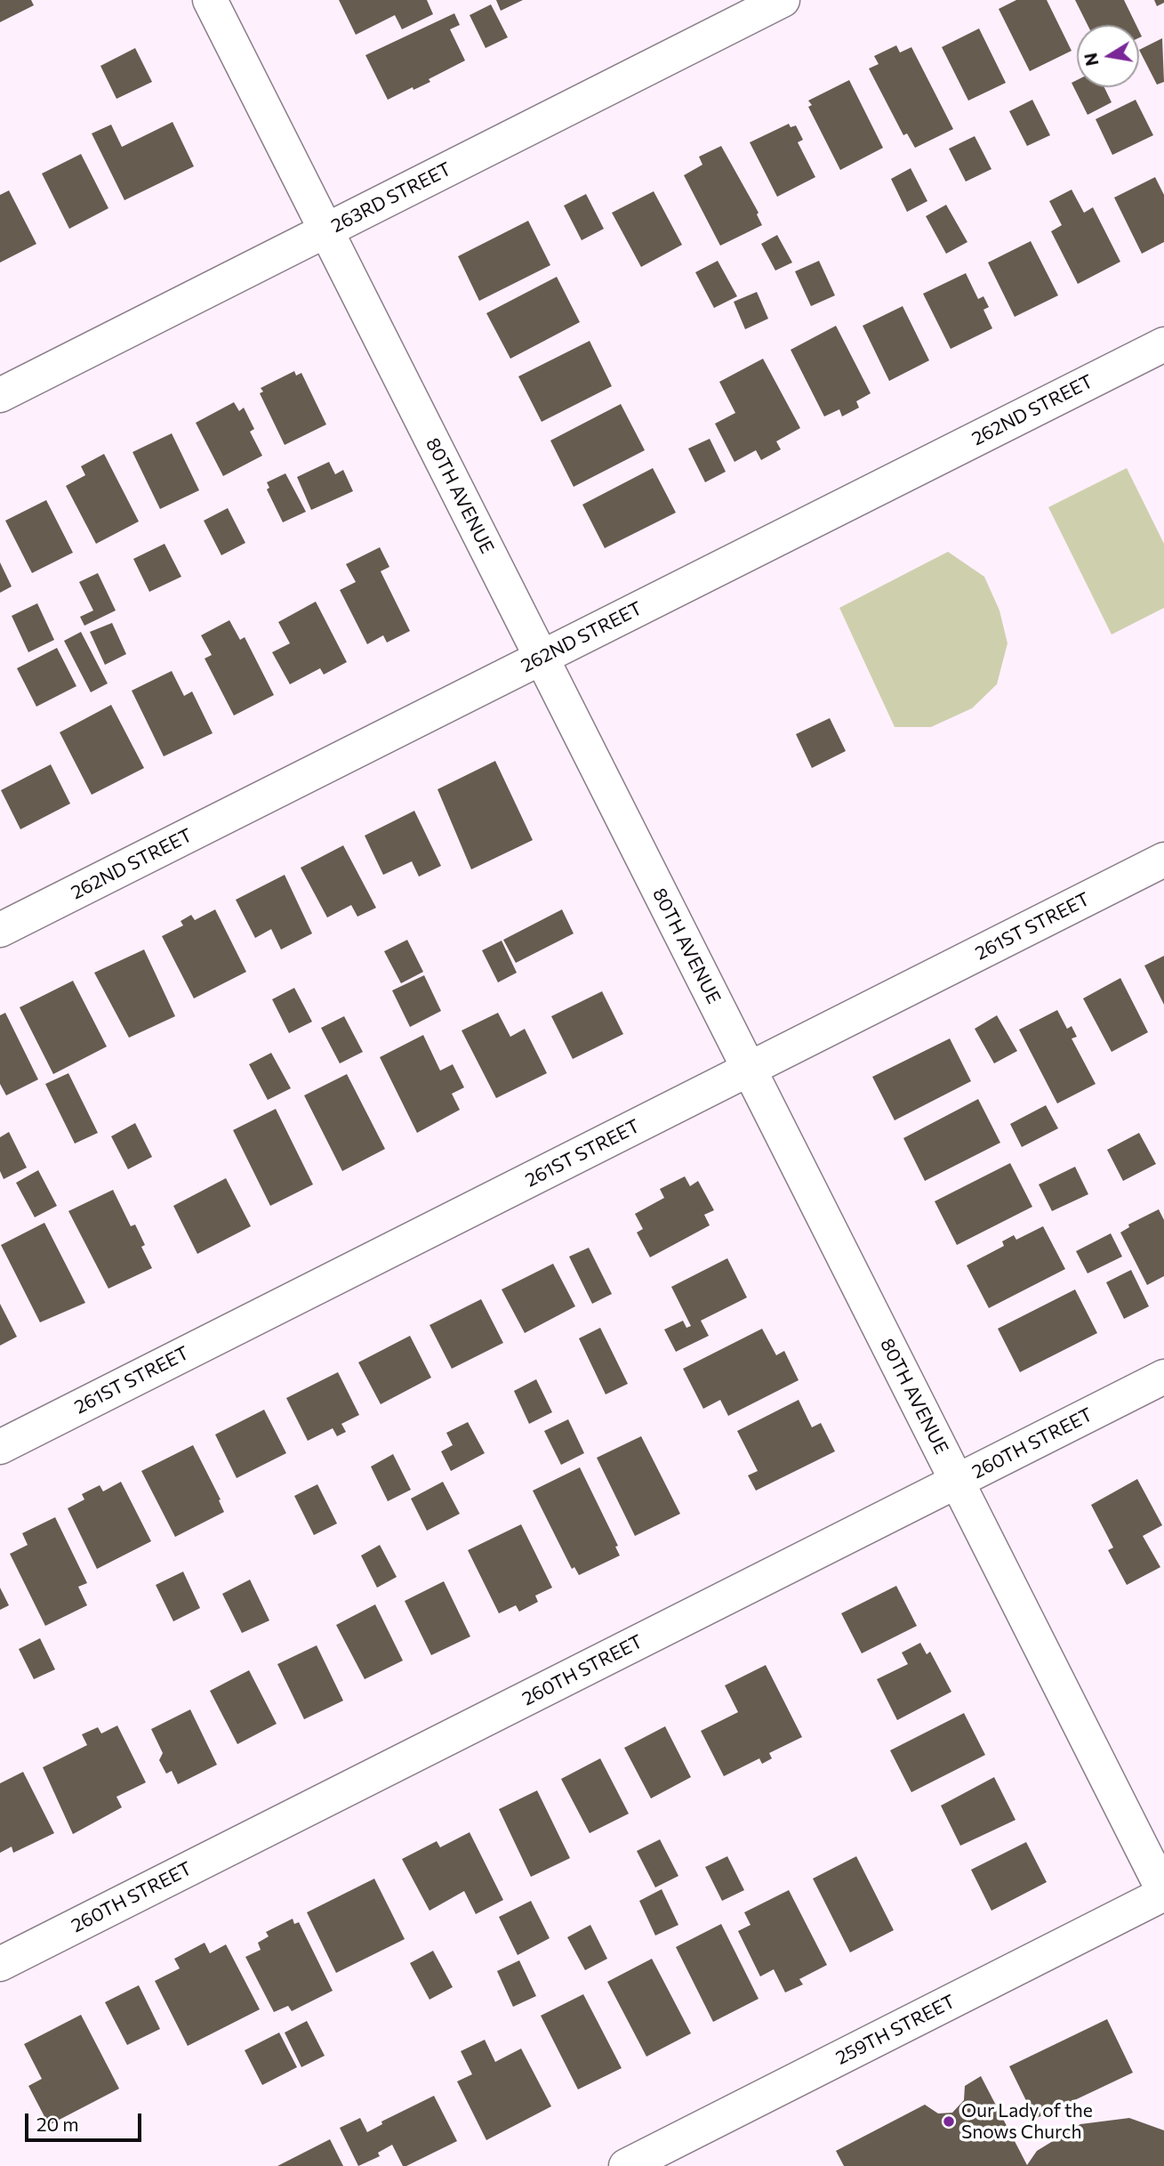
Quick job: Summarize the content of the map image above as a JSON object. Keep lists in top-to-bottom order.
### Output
{
  "streets": {
    "street": [
      "263RD STREET",
      "262ND STREET",
      "80TH AVENUE",
      "261ST STREET",
      "260TH STREET",
      "259TH STREET"
    ]
  },
  "crossings": [
    ["263RD STREET", "80TH AVENUE"],
    ["262ND STREET", "80TH AVENUE"],
    ["80TH AVENUE", "261ST STREET"],
    ["80TH AVENUE", "260TH STREET"],
    ["80TH AVENUE", "259TH STREET"]
  ],
  "places": ["Our Lady of the Snows Church"],
  "scale_bar": "20 m",
  "north": "left"
}
